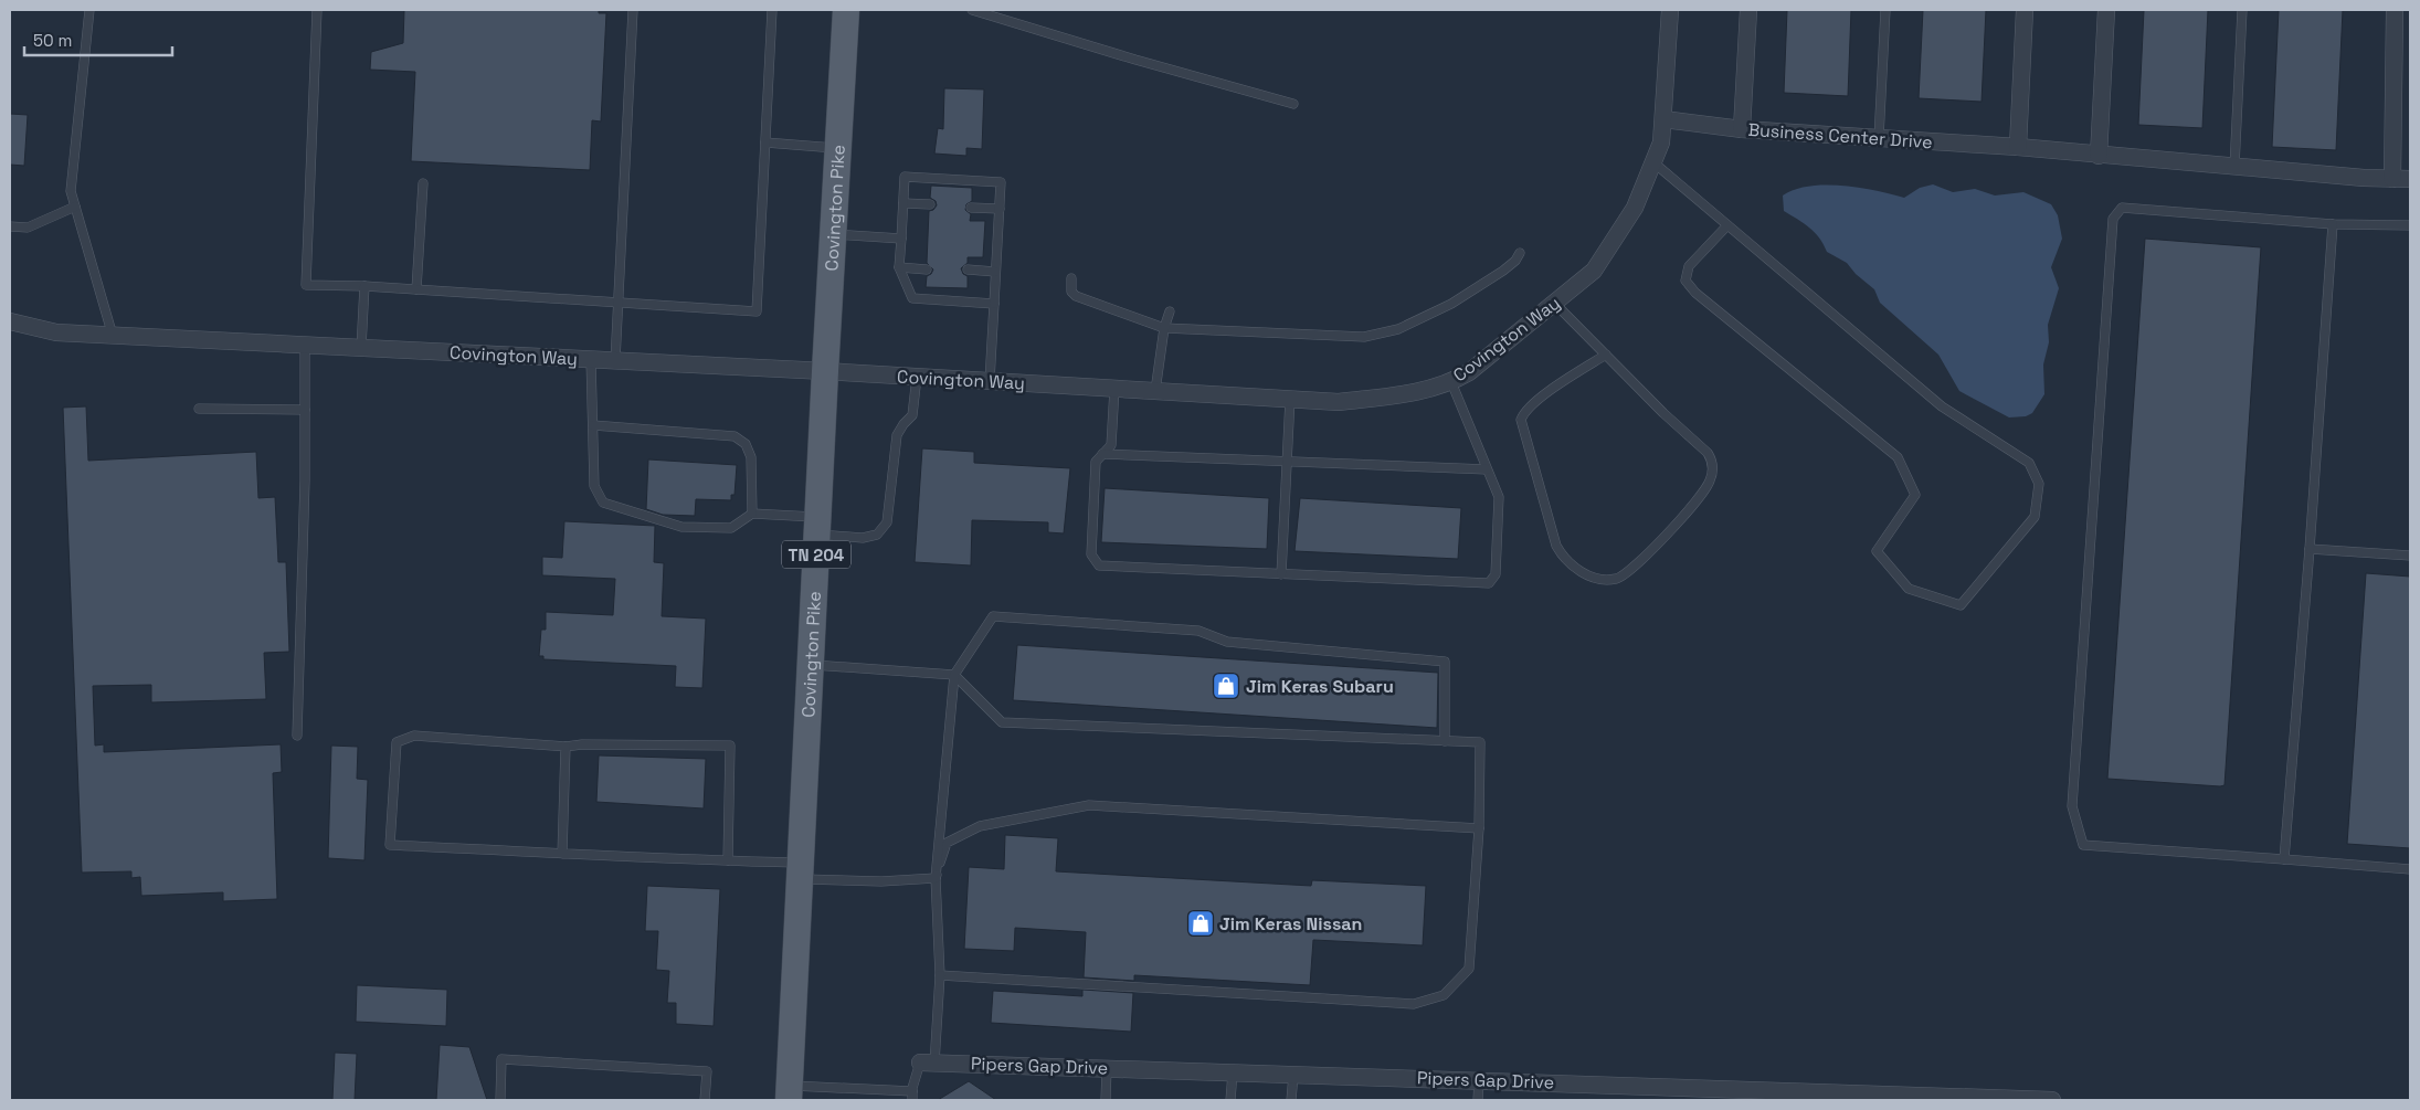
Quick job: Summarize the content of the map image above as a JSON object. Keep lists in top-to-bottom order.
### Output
{
  "streets": {
    "main road": ["Covington Pike", "TN 204"],
    "street": ["Business Center Drive", "Covington Way", "Pipers Gap Drive"]
  },
  "crossings": [
    ["Business Center Drive", "Covington Way"],
    ["Covington Pike", "Covington Way"]
  ],
  "places": {
    "shop": ["Jim Keras Subaru", "Jim Keras Nissan"]
  },
  "scale_bar": "50 m"
}
